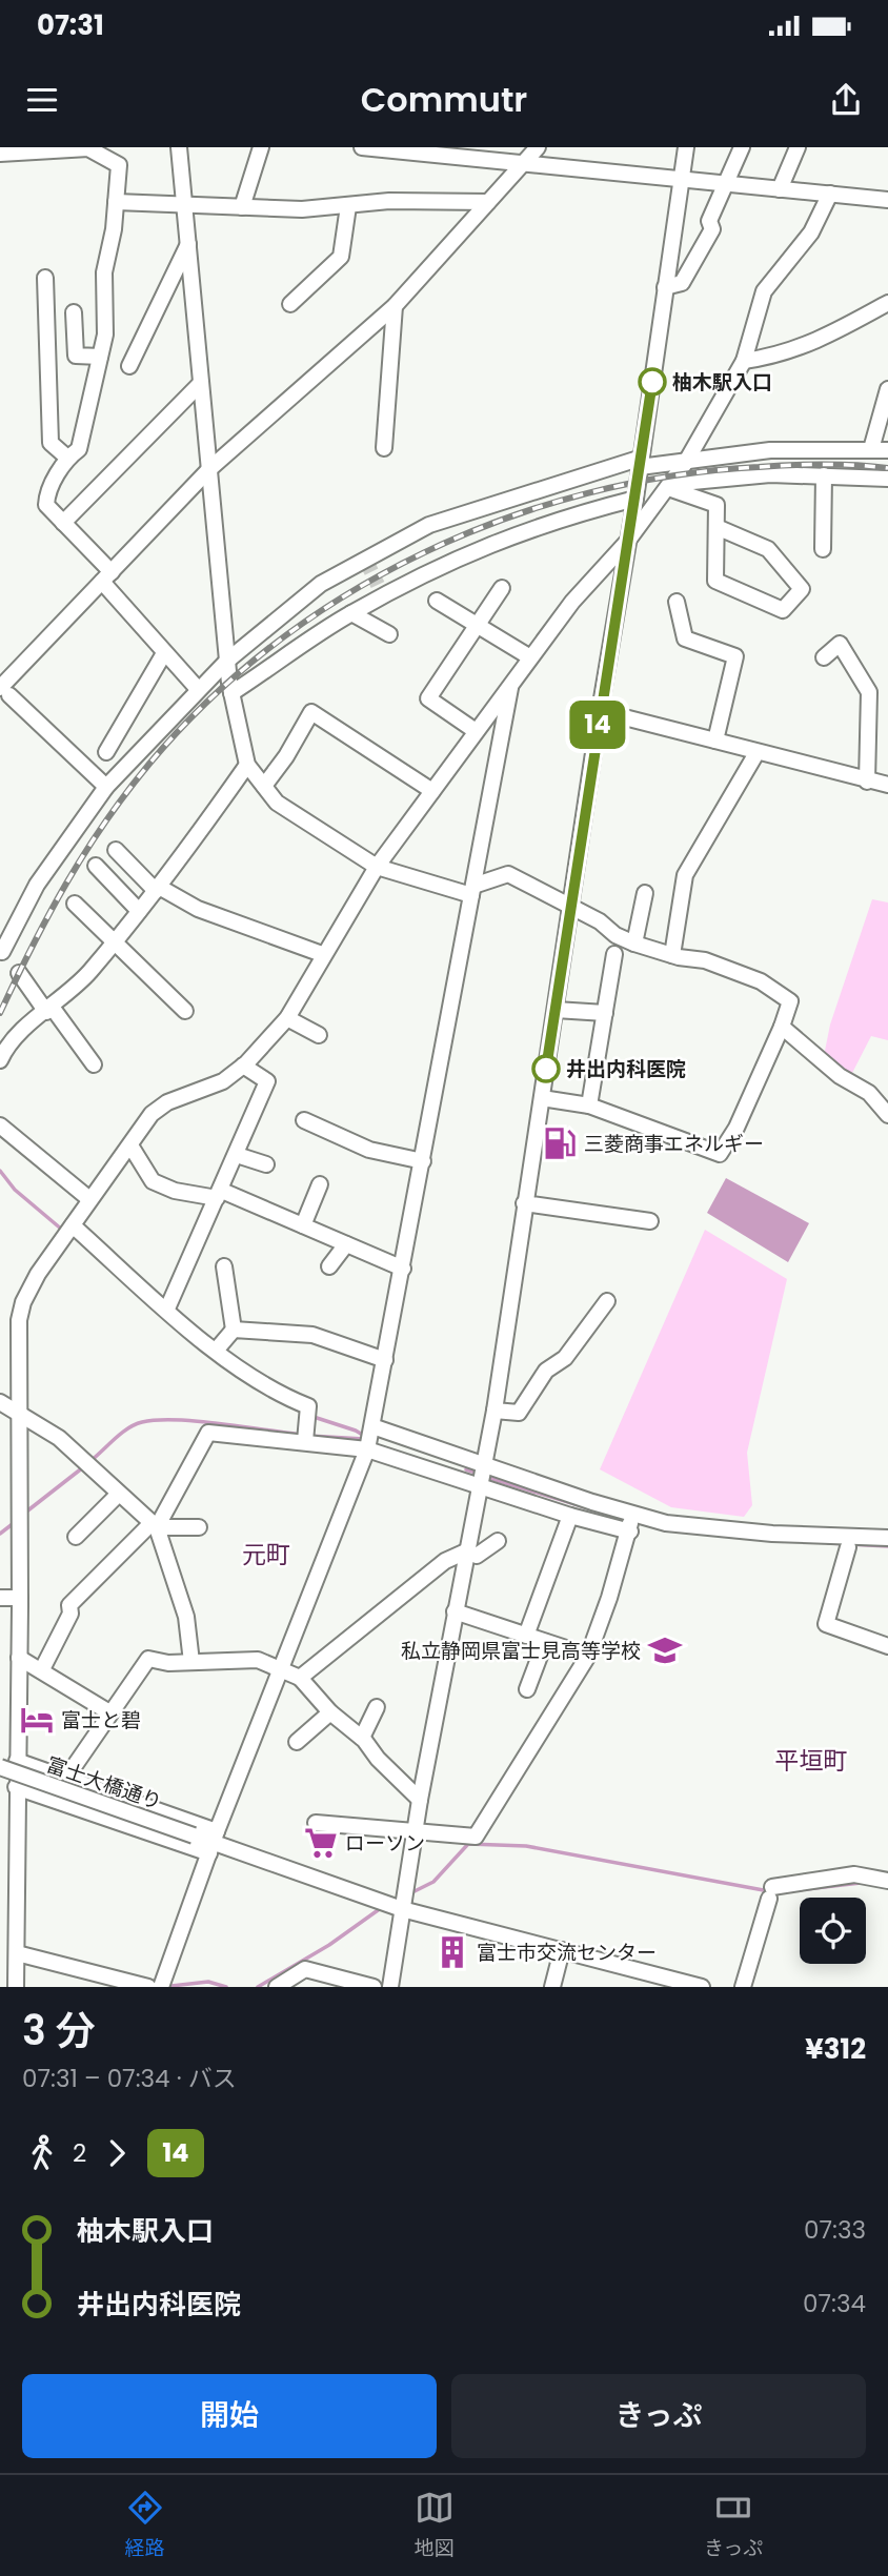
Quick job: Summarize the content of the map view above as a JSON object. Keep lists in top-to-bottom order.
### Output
{
  "streets": {
    "street": ["富士大橋通り"]
  },
  "districts": ["元町", "平垣町"],
  "places": {
    "other": ["柚木駅入口", "井出内科医院"],
    "fuel station": ["三菱商事エネルギー"],
    "school or university": ["私立静岡県富士見高等学校"],
    "hotel": ["富士と碧"],
    "supermarket": ["ローソン"],
    "building": ["富士市交流センター"]
  },
  "lines": ["bus line 14"],
  "page": {
    "status": "07:31",
    "header": "Commutr",
    "on_map": "14",
    "heading": ["3 分", "07:31 – 07:34 · バス", "¥312"],
    "legs": ["2", "14"],
    "list": [
      {
        "name": "柚木駅入口",
        "value": "07:33"
      },
      {
        "name": "井出内科医院",
        "value": "07:34"
      }
    ],
    "buttons": ["開始", "きっぷ"],
    "tabs": ["経路", "地図", "きっぷ"]
  }
}
